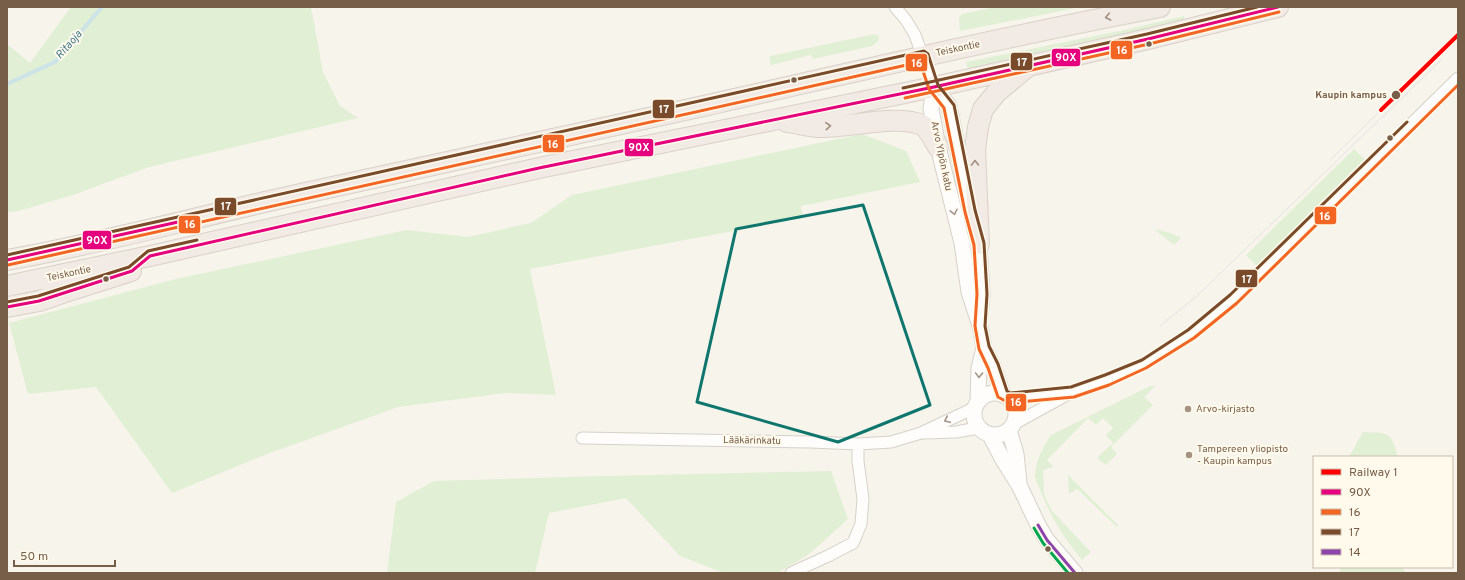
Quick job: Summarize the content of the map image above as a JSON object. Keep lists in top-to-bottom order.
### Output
{
  "streets": {
    "highway": ["Teiskontie"],
    "street": ["Arvo Ylpön katu", "Lääkärinkatu"]
  },
  "crossings": [
    ["Teiskontie", "Arvo Ylpön katu"],
    ["Arvo Ylpön katu", "Lääkärinkatu"]
  ],
  "water": ["Ritaoja"],
  "places": ["Kaupin kampus", "Arvo-kirjasto", "Tampereen yliopisto - Kaupin kampus"],
  "lines": [
    "transit line 90X",
    "transit line 17",
    "transit line 16",
    "rail line 1",
    "transit line 14"
  ],
  "legend": [
    "Railway 1",
    "90X",
    "16",
    "17",
    "14"
  ],
  "scale_bar": "50 m"
}
